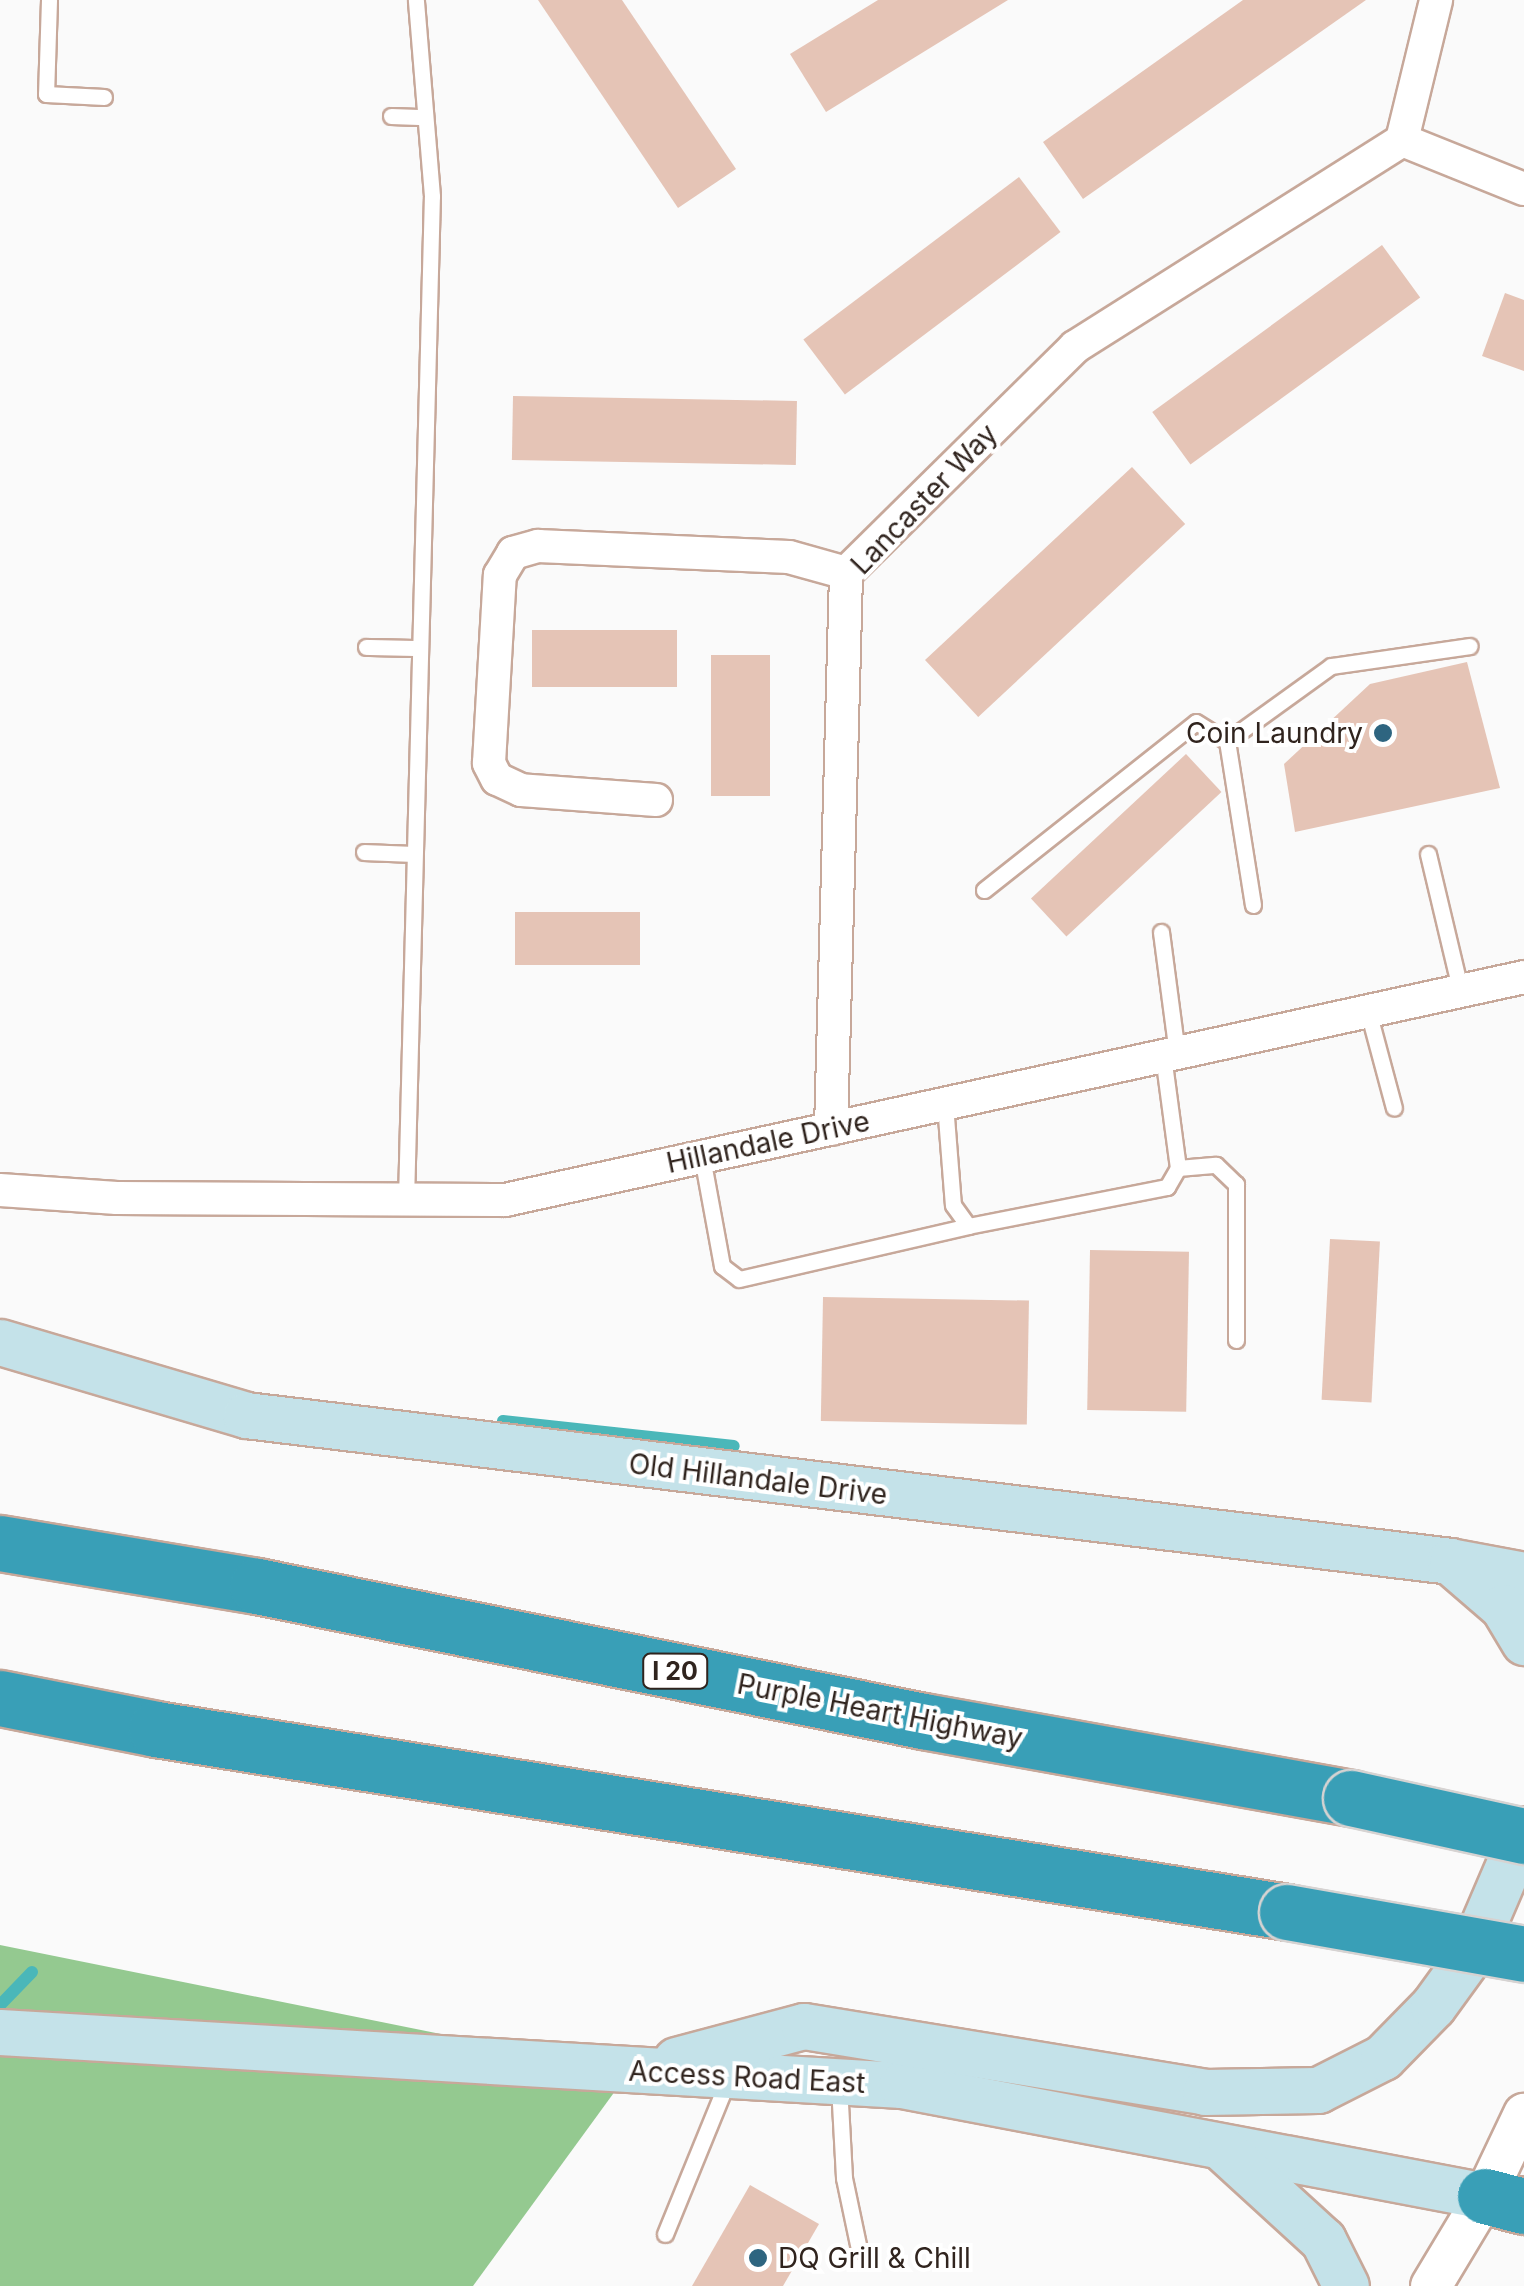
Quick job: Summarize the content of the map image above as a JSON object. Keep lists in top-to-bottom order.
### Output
{
  "streets": {
    "highway": ["I 20", "Purple Heart Highway"],
    "main road": ["Old Hillandale Drive", "Access Road East"],
    "street": ["Lancaster Way", "Hillandale Drive"]
  },
  "crossings": [
    ["Lancaster Way", "Hillandale Drive"]
  ],
  "places": ["Coin Laundry", "DQ Grill & Chill"]
}
